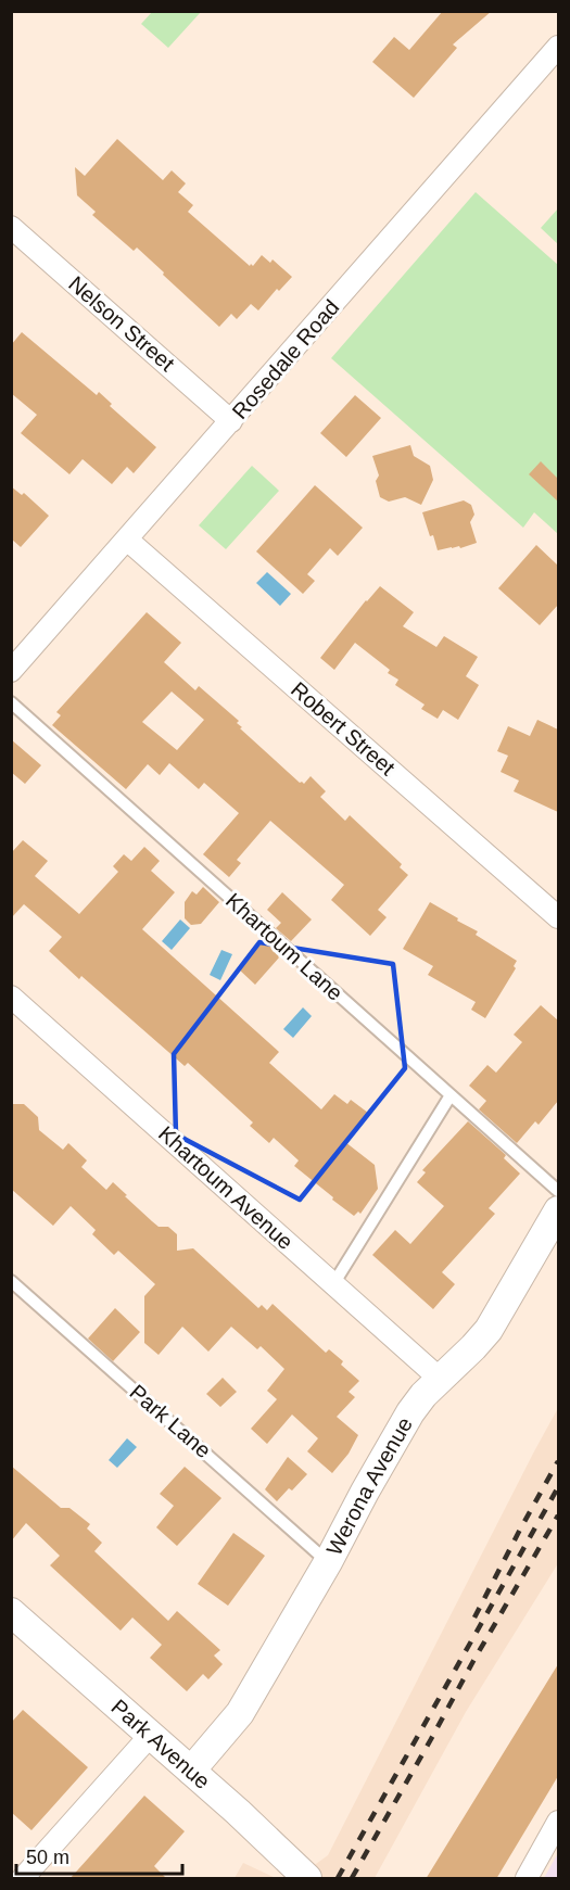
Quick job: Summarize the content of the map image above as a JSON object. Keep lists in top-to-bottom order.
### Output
{
  "streets": {
    "street": [
      "Nelson Street",
      "Rosedale Road",
      "Robert Street",
      "Khartoum Avenue",
      "Werona Avenue",
      "Park Avenue"
    ],
    "lane": ["Khartoum Lane", "Park Lane"]
  },
  "crossings": [
    ["Nelson Street", "Rosedale Road"],
    ["Rosedale Road", "Robert Street"],
    ["Khartoum Avenue", "Werona Avenue"],
    ["Park Lane", "Werona Avenue"],
    ["Werona Avenue", "Park Avenue"]
  ],
  "scale_bar": "50 m"
}
